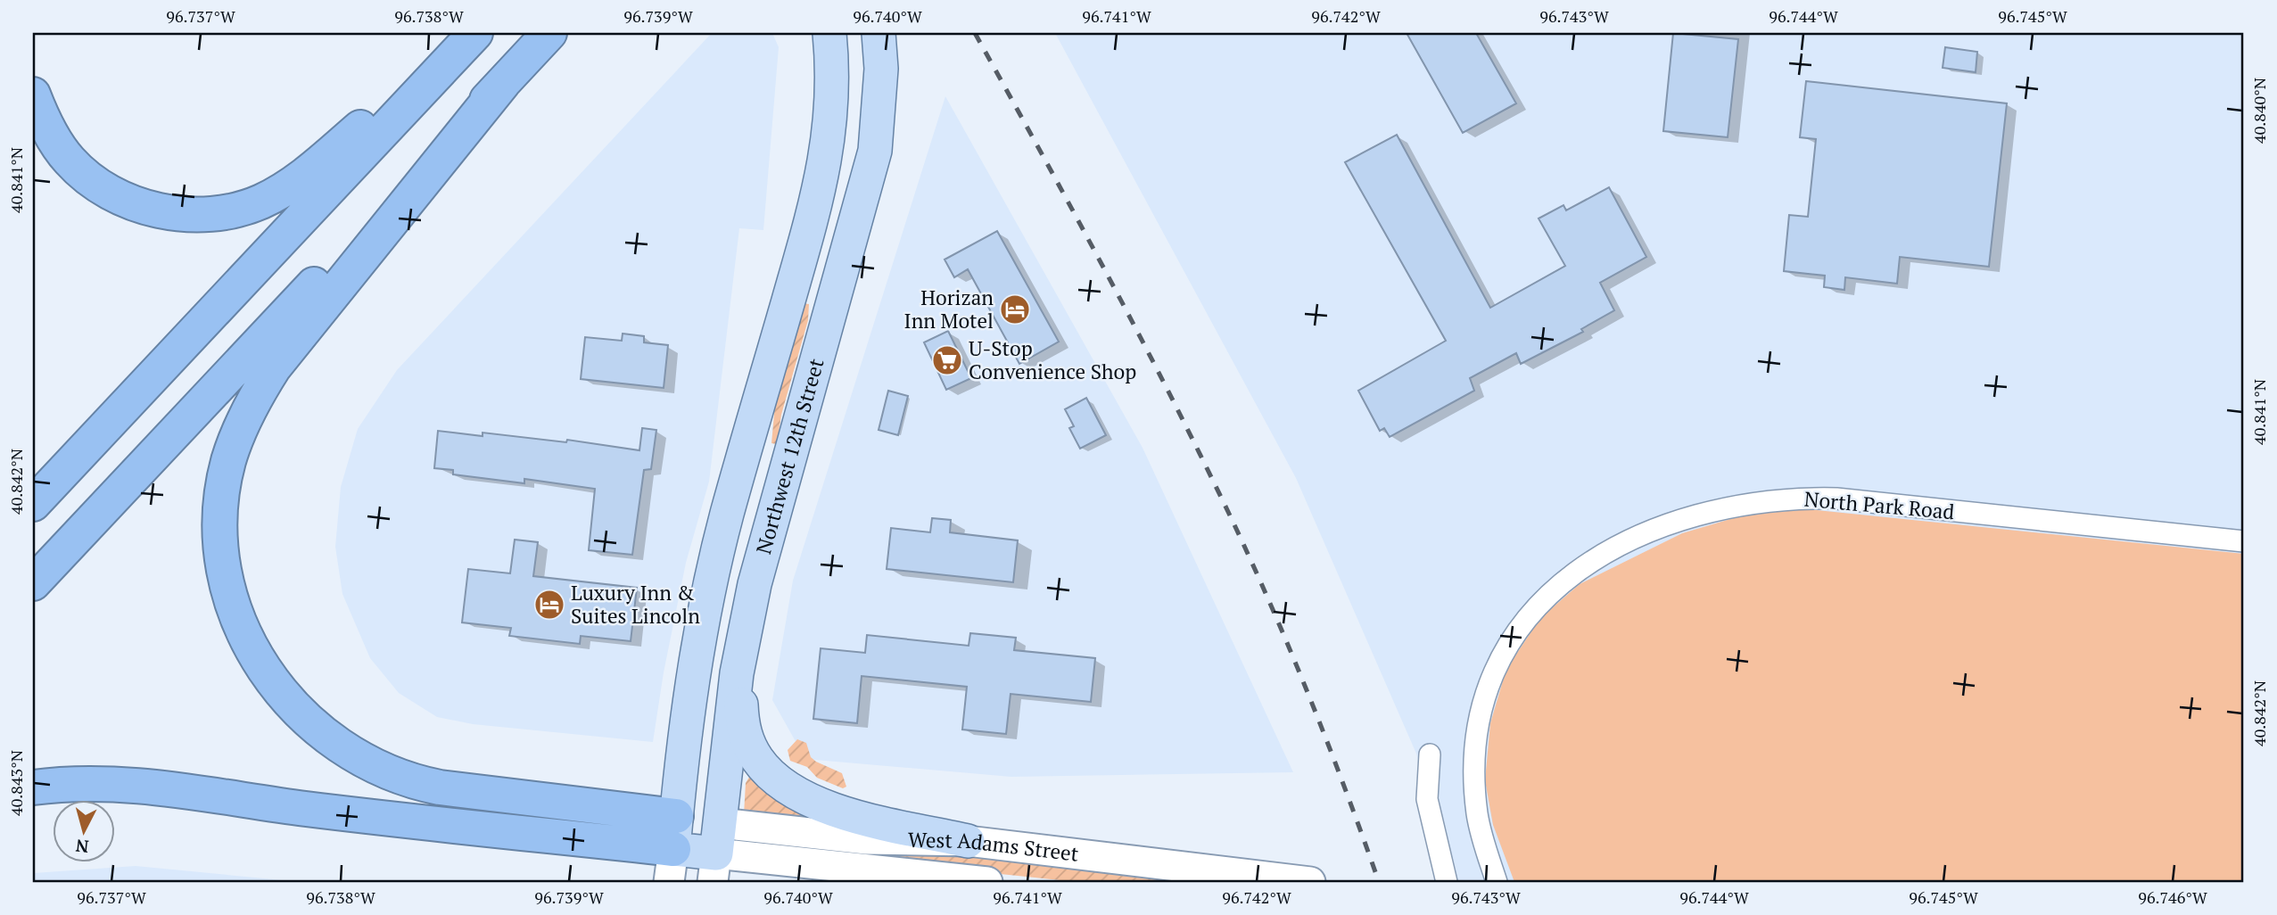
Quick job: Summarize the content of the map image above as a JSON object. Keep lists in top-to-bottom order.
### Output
{
  "streets": {
    "main road": ["Northwest 12th Street", "West Adams Street"],
    "street": ["North Park Road"]
  },
  "crossings": [
    ["Northwest 12th Street", "West Adams Street"]
  ],
  "places": {
    "hotel": ["Horizan Inn Motel", "Luxury Inn & Suites Lincoln"],
    "supermarket": ["U-Stop Convenience Shop"]
  },
  "north": "bottom",
  "coordinates": [
    "96.737°W",
    "96.738°W",
    "96.739°W",
    "96.740°W",
    "96.741°W",
    "96.742°W",
    "96.743°W",
    "96.744°W",
    "96.745°W",
    "40.840°N",
    "40.841°N",
    "40.842°N",
    "40.843°N",
    "96.746°W"
  ]
}
